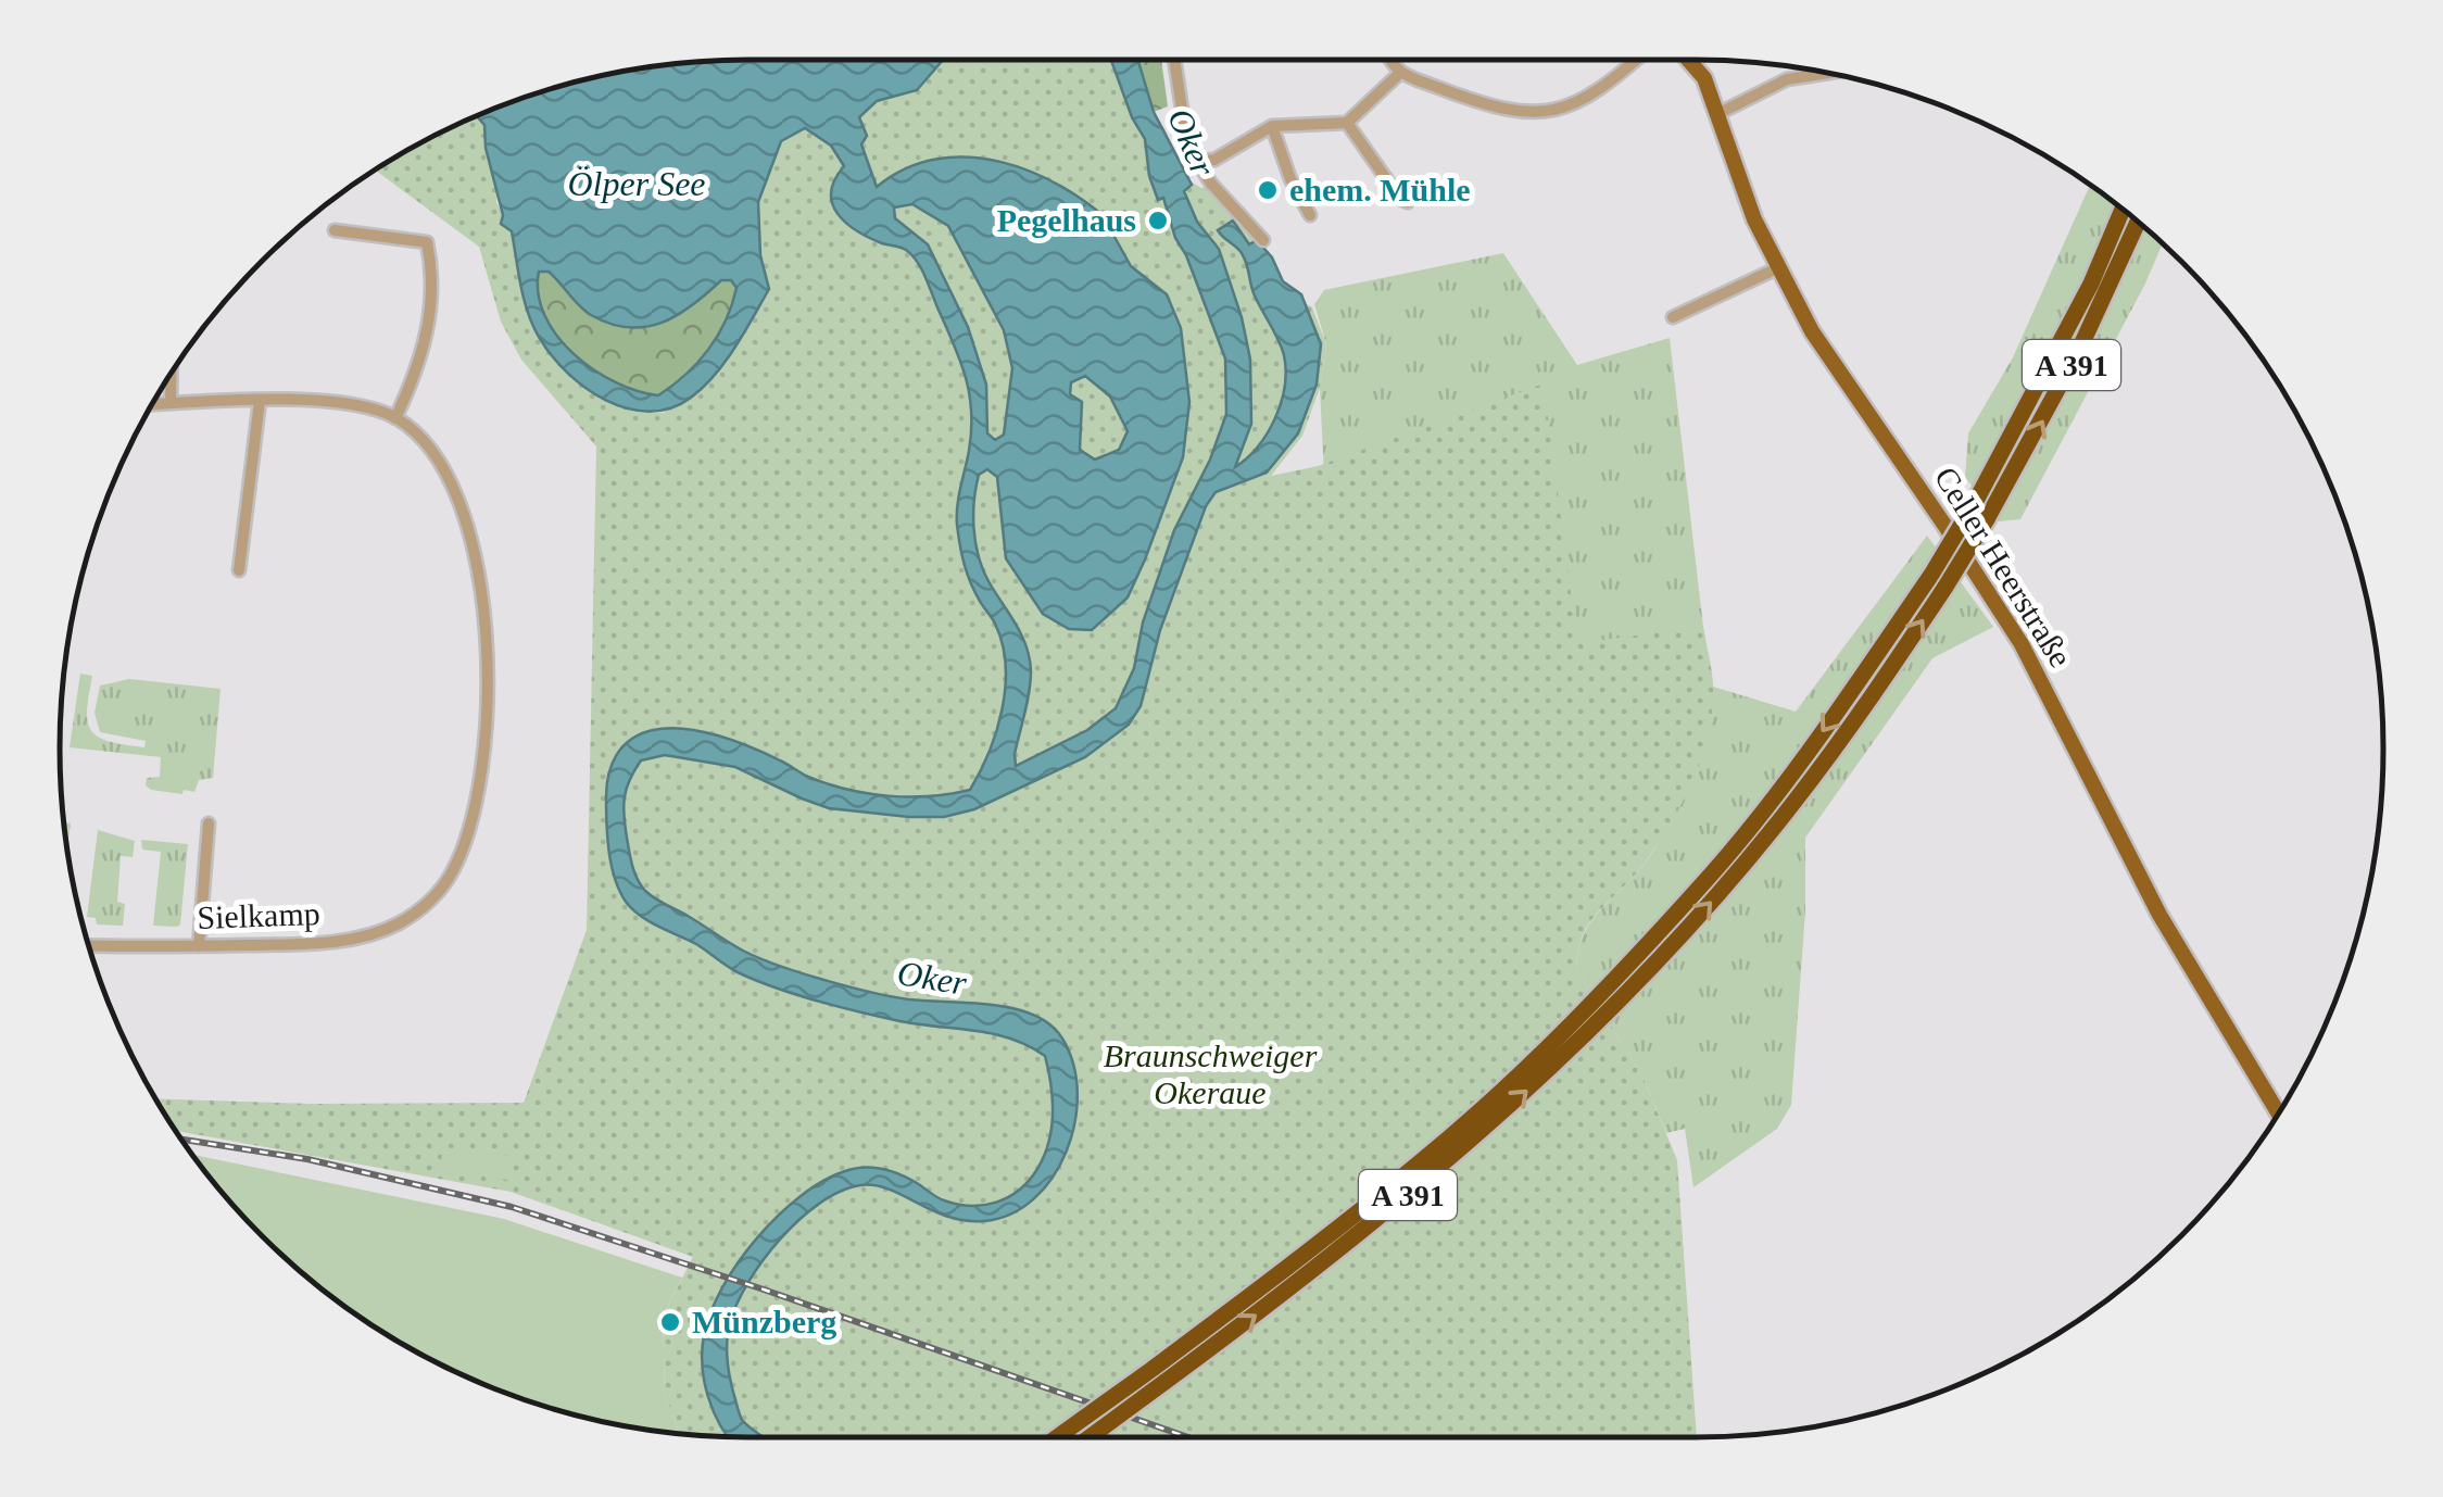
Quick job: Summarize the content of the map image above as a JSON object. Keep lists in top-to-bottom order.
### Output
{
  "streets": {
    "highway": ["A 391"],
    "main road": ["Celler Heerstraße"],
    "street": ["Sielkamp"]
  },
  "water": ["Oker", "Ölper See"],
  "parks": ["Braunschweiger Okeraue"],
  "places": ["ehem. Mühle", "Pegelhaus", "Münzberg"]
}
